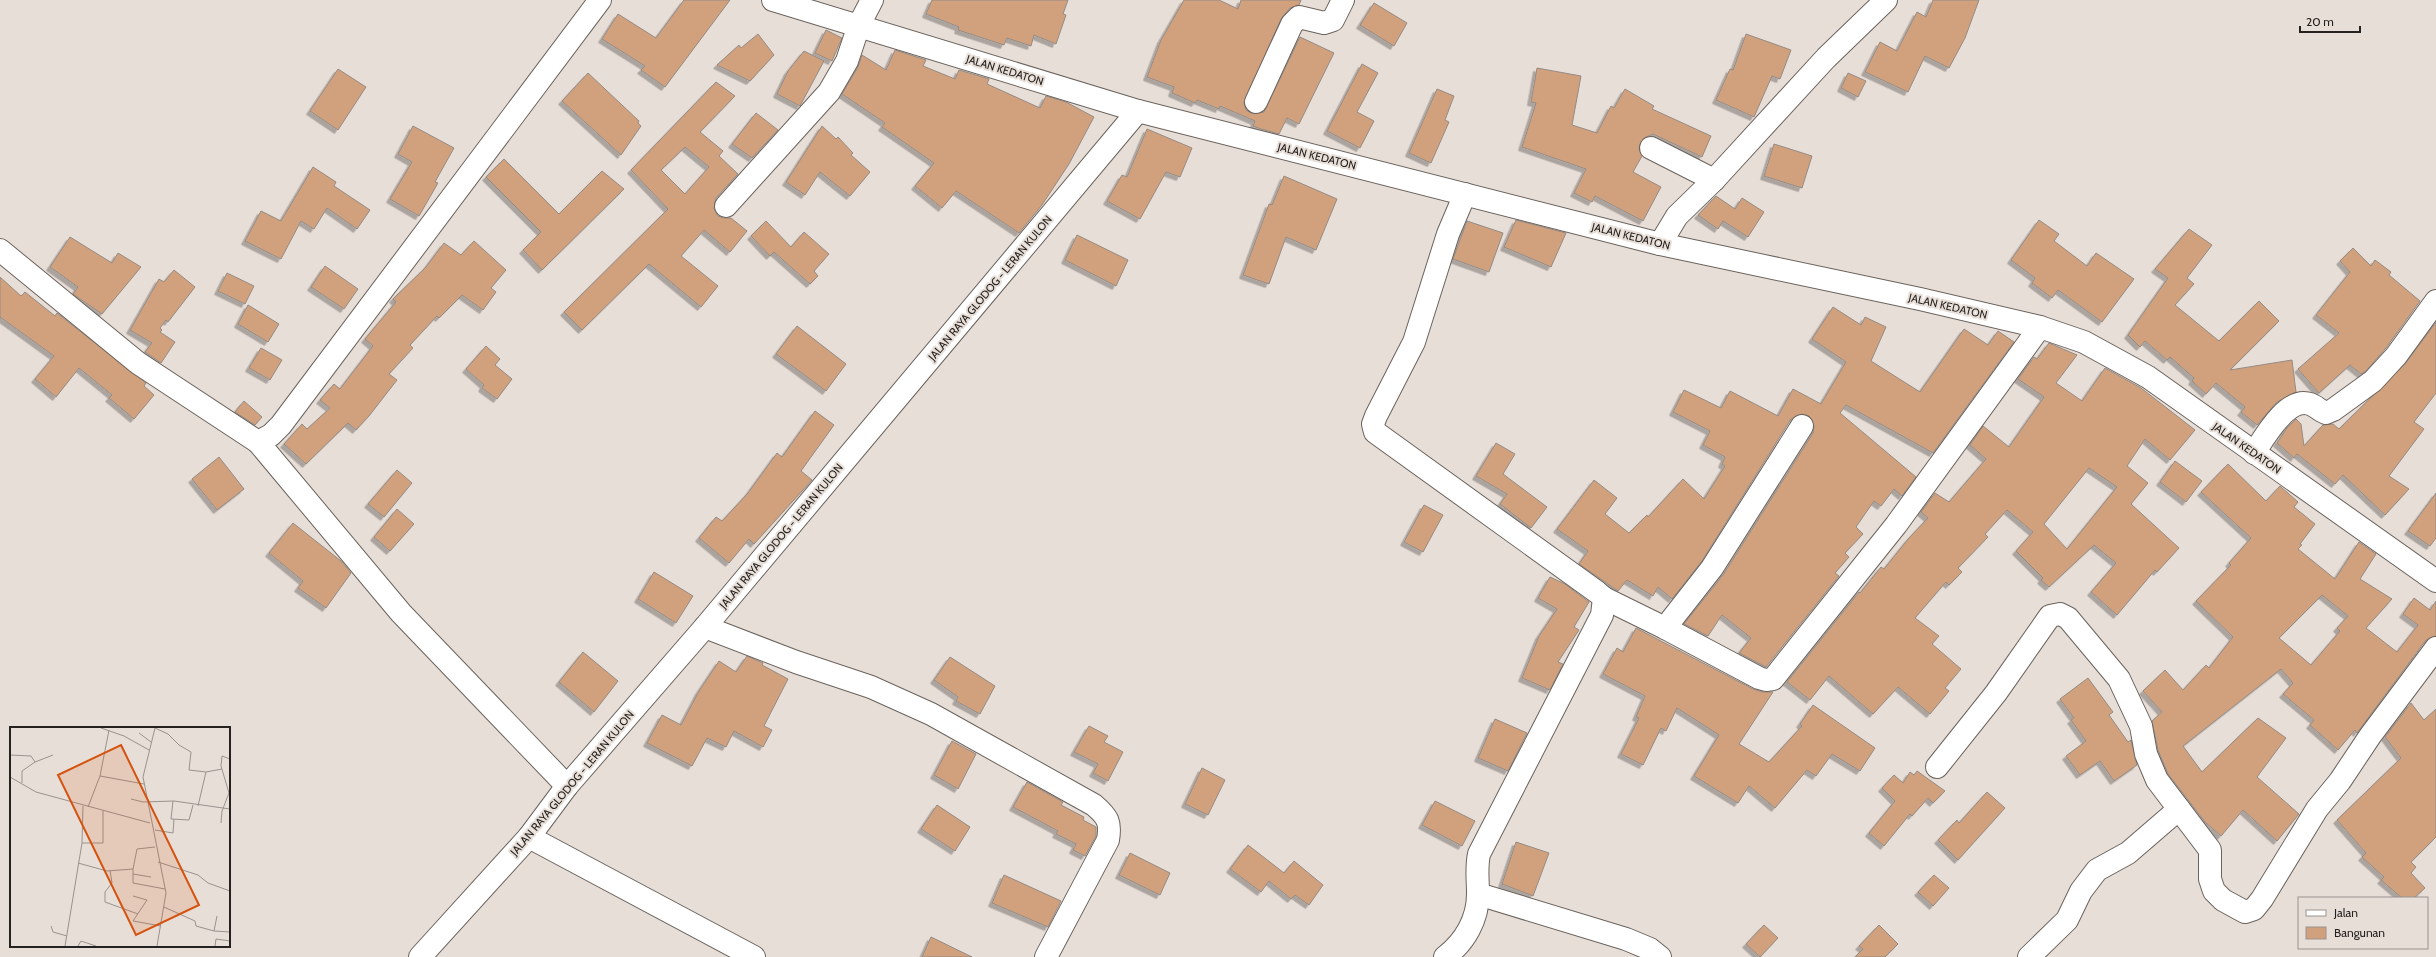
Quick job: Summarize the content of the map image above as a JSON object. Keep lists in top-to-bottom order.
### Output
{
  "streets": {
    "street": ["JALAN KEDATON", "JALAN RAYA GLODOG - LERAN KULON"]
  },
  "crossings": [
    ["JALAN KEDATON", "JALAN RAYA GLODOG - LERAN KULON"]
  ],
  "legend": ["Jalan", "Bangunan"],
  "scale_bar": "20 m"
}
